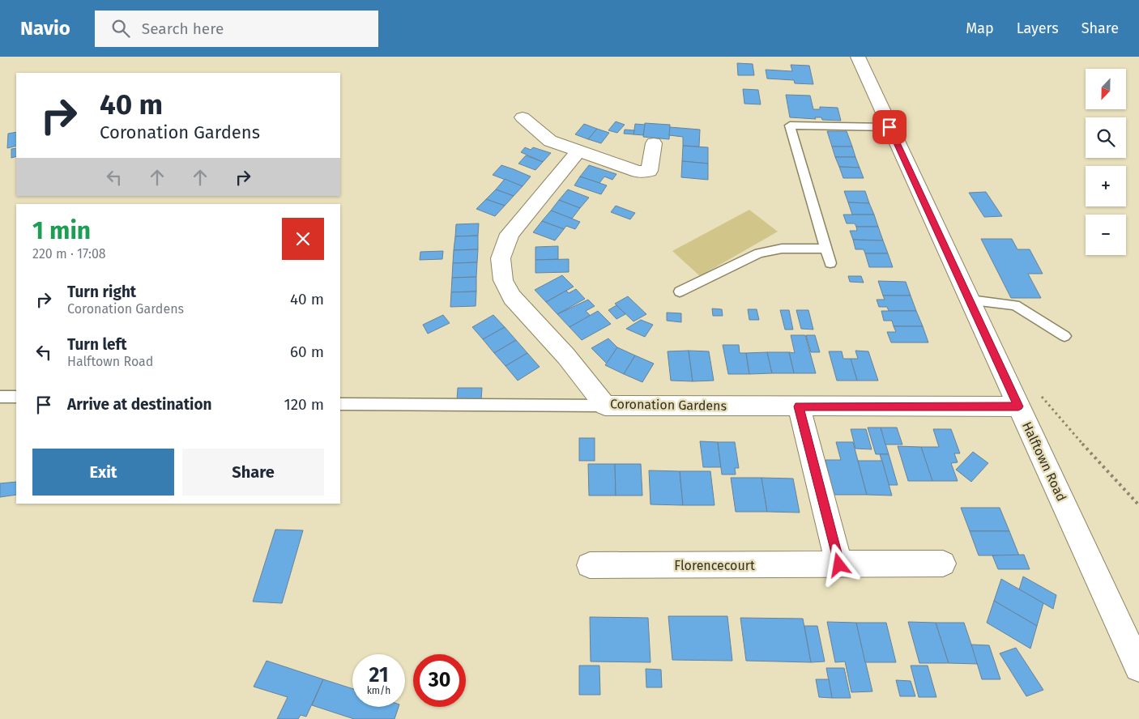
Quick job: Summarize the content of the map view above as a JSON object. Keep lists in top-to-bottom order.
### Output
{
  "streets": {
    "street": ["Coronation Gardens", "Halftown Road", "Florencecourt"]
  },
  "crossings": [
    ["Coronation Gardens", "Halftown Road"]
  ],
  "north": "bottom",
  "page": {
    "header": "Navio",
    "search": "Search here",
    "nav": ["Map", "Layers", "Share"],
    "map_buttons": ["+", "−"],
    "turn": ["40 m", "Coronation Gardens"],
    "heading": ["1 min", "220 m · 17:08"],
    "list": [
      {
        "name": "Turn right",
        "note": "Coronation Gardens",
        "value": "40 m"
      },
      {
        "name": "Turn left",
        "note": "Halftown Road",
        "value": "60 m"
      },
      {
        "name": "Arrive at destination",
        "value": "120 m"
      }
    ],
    "buttons": ["Exit", "Share"],
    "speed": "21 km/h",
    "limit": "30"
  }
}
